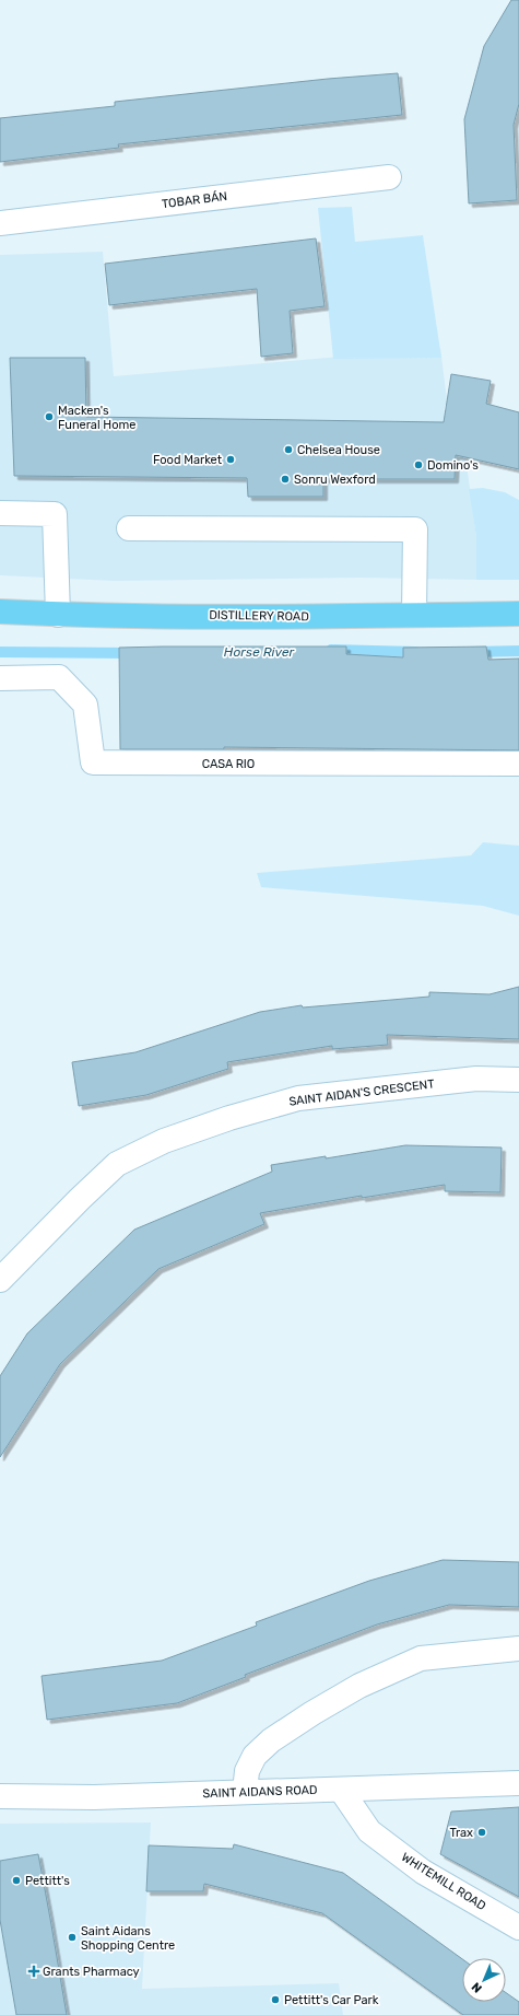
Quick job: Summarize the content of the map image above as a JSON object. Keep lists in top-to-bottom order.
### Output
{
  "streets": {
    "main road": ["DISTILLERY ROAD"],
    "street": [
      "TOBAR BÁN",
      "CASA RIO",
      "SAINT AIDAN'S CRESCENT",
      "SAINT AIDANS ROAD",
      "WHITEMILL ROAD"
    ]
  },
  "crossings": [
    ["SAINT AIDANS ROAD", "WHITEMILL ROAD"]
  ],
  "water": ["Horse River"],
  "places": {
    "other": [
      "Macken's Funeral Home",
      "Chelsea House",
      "Food Market",
      "Domino's",
      "Sonru Wexford",
      "Trax",
      "Pettitt's",
      "Saint Aidans Shopping Centre",
      "Pettitt's Car Park"
    ],
    "health": ["Grants Pharmacy"]
  },
  "north": "bottom left"
}
